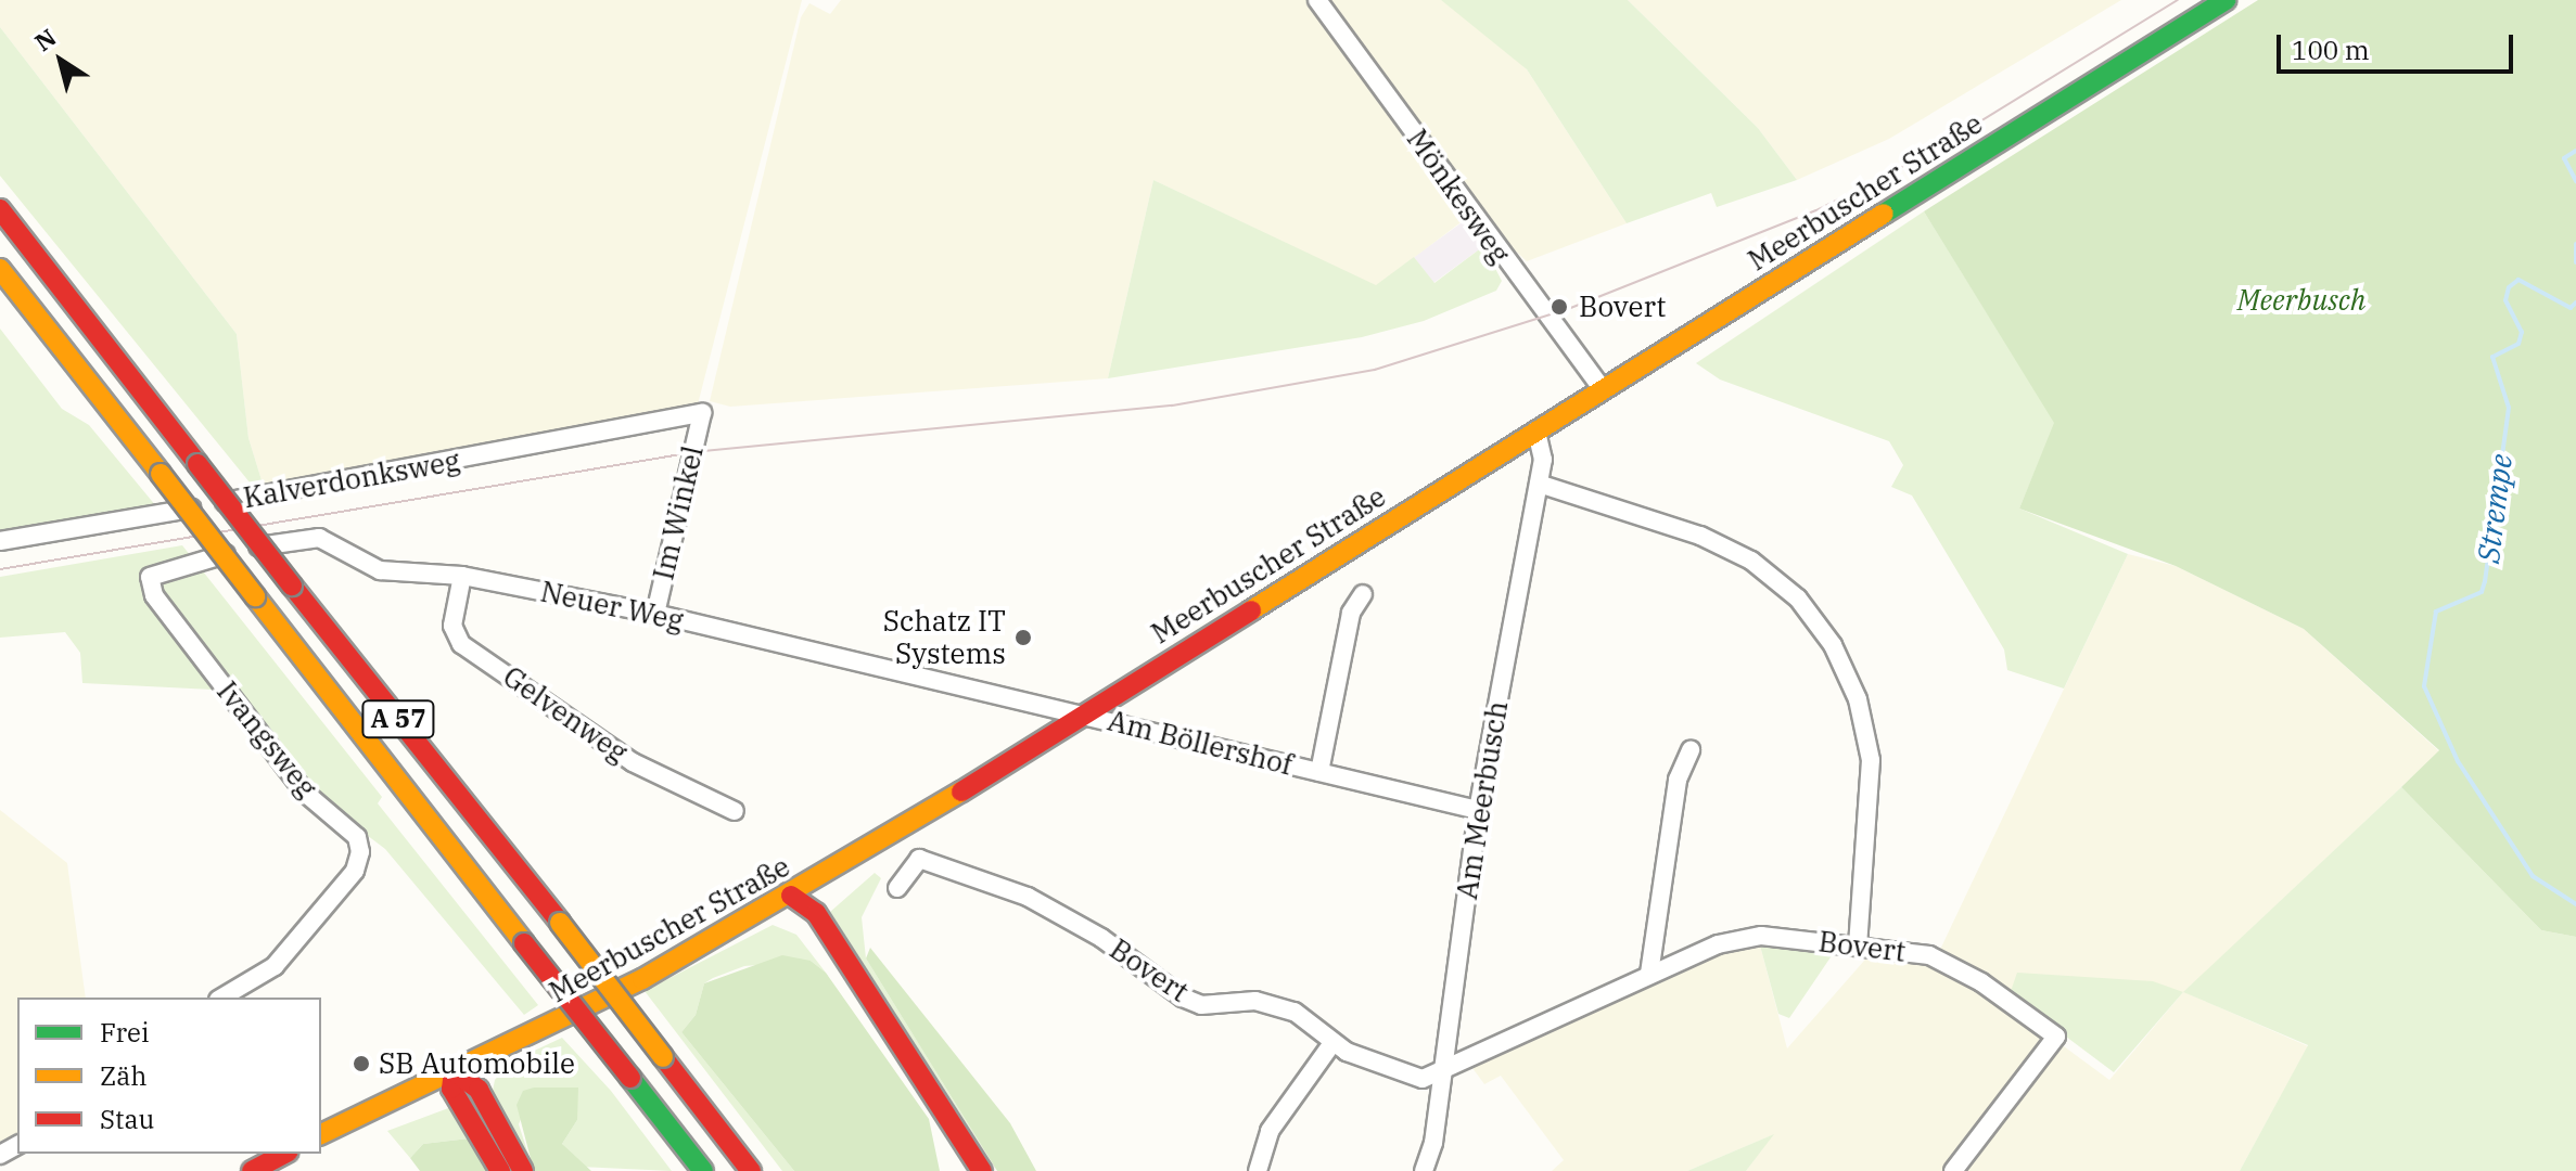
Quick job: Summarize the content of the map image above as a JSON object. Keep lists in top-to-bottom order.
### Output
{
  "streets": {
    "main road": ["Meerbuscher Straße", "A 57"],
    "street": [
      "Mönkesweg",
      "Kalverdonksweg",
      "Im Winkel",
      "Neuer Weg",
      "Gelvenweg",
      "Ivangsweg",
      "Am Böllershof",
      "Am Meerbusch",
      "Bovert"
    ]
  },
  "crossings": [
    ["Meerbuscher Straße", "Mönkesweg"],
    ["Meerbuscher Straße", "Neuer Weg"],
    ["Meerbuscher Straße", "Am Böllershof"],
    ["Meerbuscher Straße", "Am Meerbusch"],
    ["Kalverdonksweg", "Im Winkel"],
    ["Im Winkel", "Neuer Weg"],
    ["Neuer Weg", "Gelvenweg"],
    ["Neuer Weg", "Ivangsweg"],
    ["Neuer Weg", "Am Böllershof"],
    ["Am Böllershof", "Am Meerbusch"],
    ["Am Meerbusch", "Bovert"]
  ],
  "water": ["Strempe"],
  "parks": ["Meerbusch"],
  "places": ["Bovert", "Schatz IT Systems", "SB Automobile"],
  "legend": ["Frei", "Zäh", "Stau"],
  "scale_bar": "100 m",
  "north": "top left"
}
